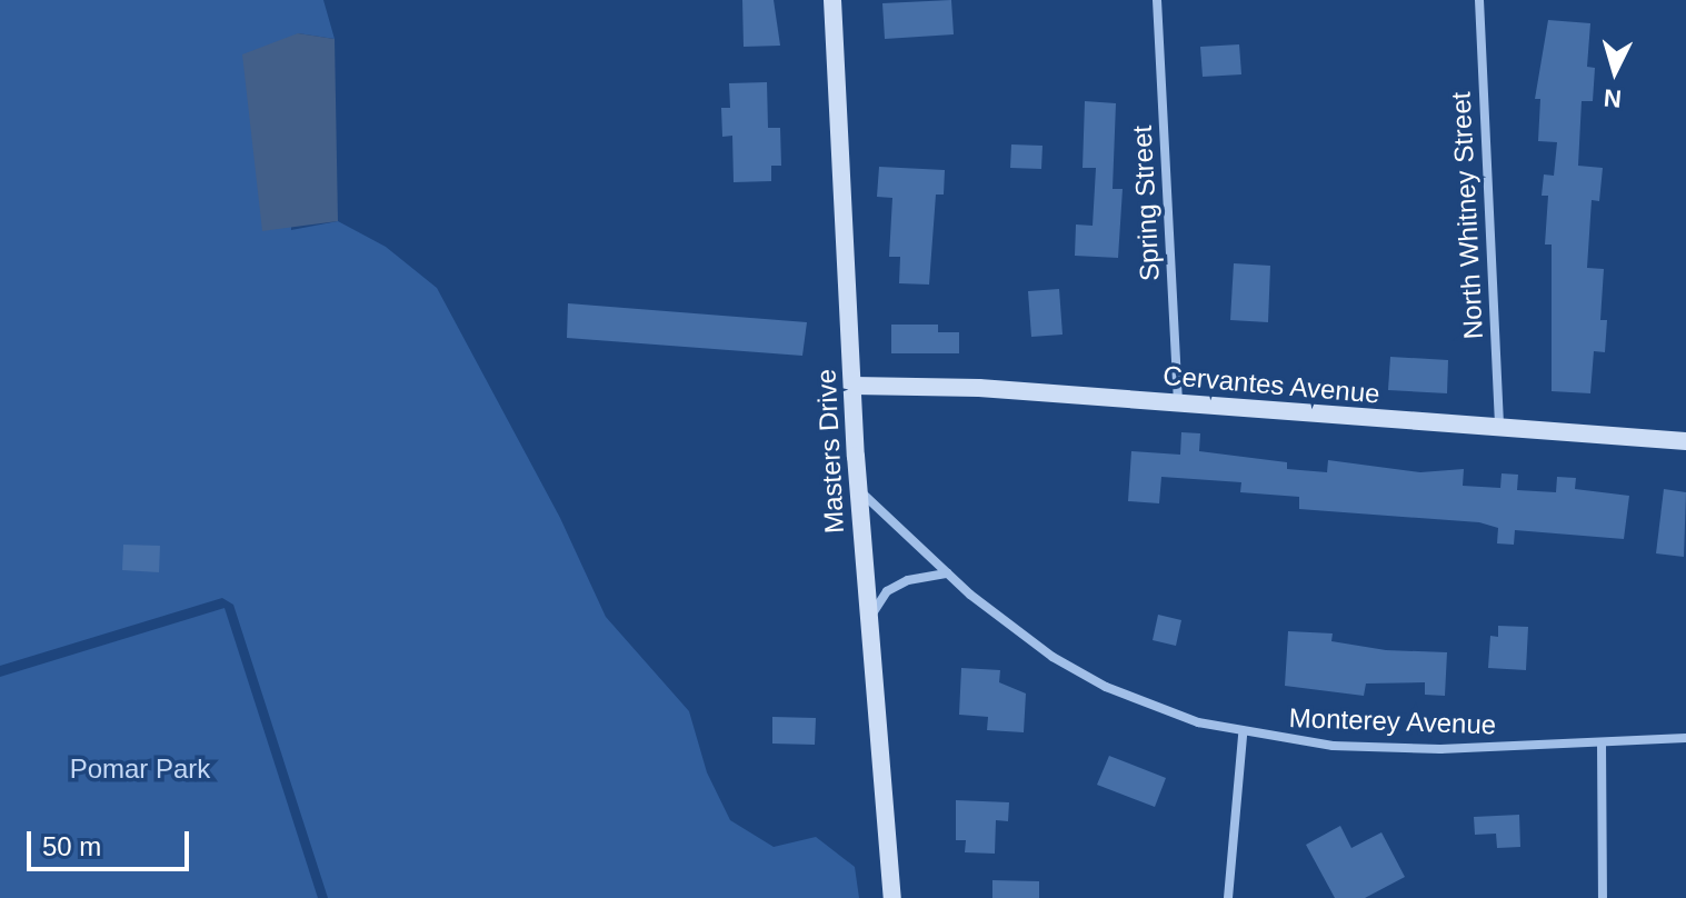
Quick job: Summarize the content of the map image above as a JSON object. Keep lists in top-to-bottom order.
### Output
{
  "streets": {
    "street": [
      "Spring Street",
      "North Whitney Street",
      "Cervantes Avenue",
      "Masters Drive",
      "Monterey Avenue"
    ]
  },
  "crossings": [
    ["Spring Street", "Cervantes Avenue"],
    ["North Whitney Street", "Cervantes Avenue"],
    ["Cervantes Avenue", "Masters Drive"],
    ["Masters Drive", "Monterey Avenue"]
  ],
  "parks": ["Pomar Park"],
  "scale_bar": "50 m",
  "north": "bottom"
}
